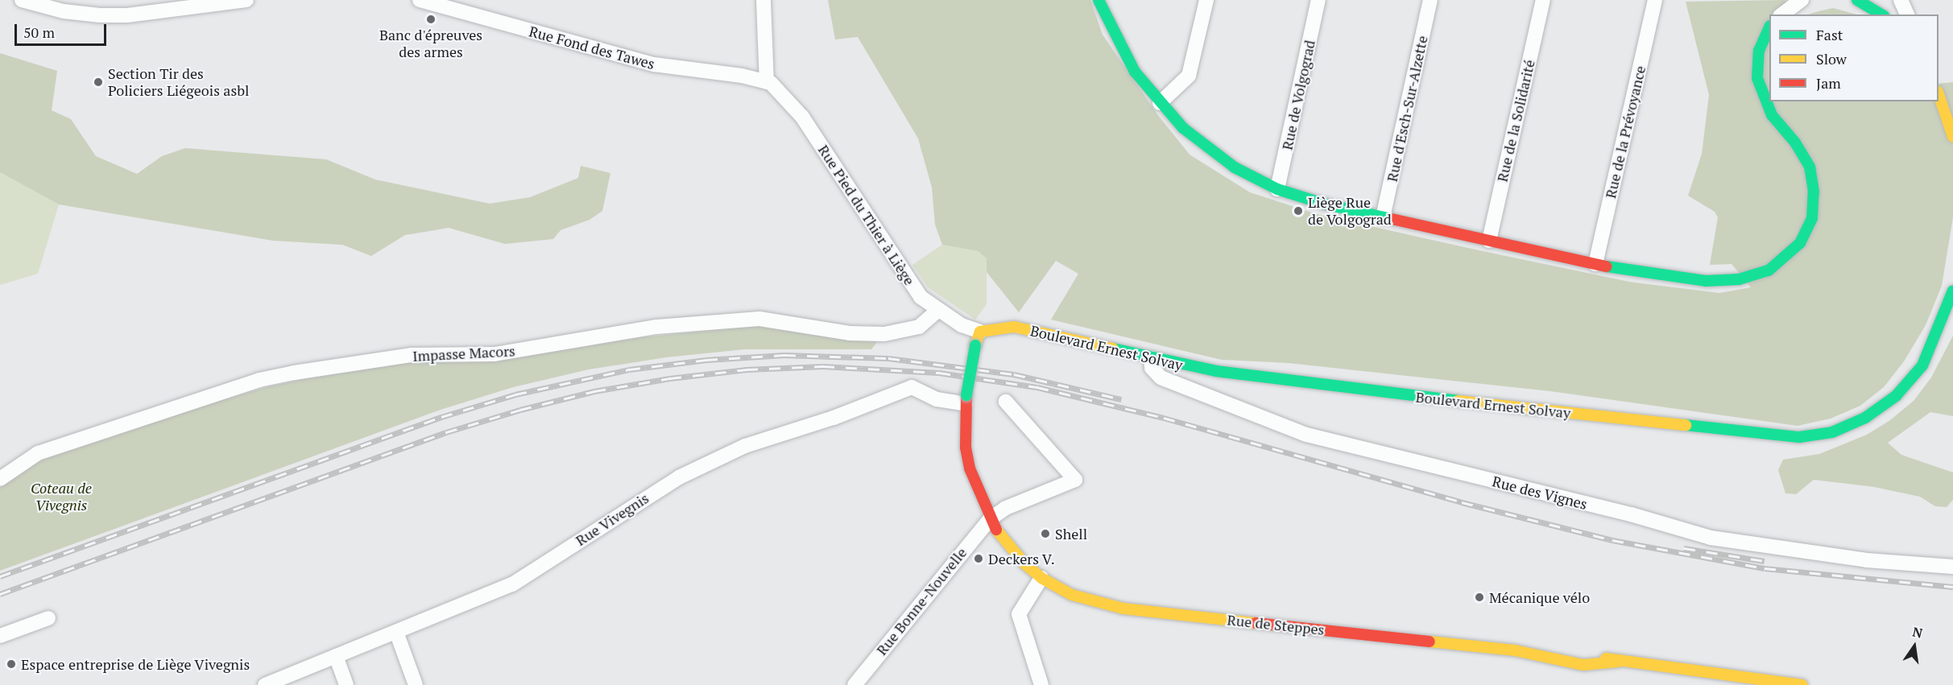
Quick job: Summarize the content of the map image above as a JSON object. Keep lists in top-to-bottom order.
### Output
{
  "streets": {
    "street": [
      "Rue Fond des Tawes",
      "Rue de Volgograd",
      "Rue d'Esch-Sur-Alzette",
      "Rue de la Solidarité",
      "Rue de la Prévoyance",
      "Rue Pied du Thier à Liège",
      "Boulevard Ernest Solvay",
      "Impasse Macors",
      "Rue des Vignes",
      "Rue Vivegnis",
      "Rue Bonne-Nouvelle",
      "Rue de Steppes"
    ]
  },
  "crossings": [
    ["Rue Fond des Tawes", "Rue Pied du Thier à Liège"],
    ["Rue Pied du Thier à Liège", "Boulevard Ernest Solvay"],
    ["Rue Pied du Thier à Liège", "Impasse Macors"],
    ["Rue Pied du Thier à Liège", "Rue de Steppes"],
    ["Boulevard Ernest Solvay", "Rue des Vignes"],
    ["Boulevard Ernest Solvay", "Rue de Steppes"],
    ["Rue Vivegnis", "Rue de Steppes"],
    ["Rue Bonne-Nouvelle", "Rue de Steppes"]
  ],
  "parks": ["Coteau de Vivegnis"],
  "places": [
    "Banc d'épreuves des armes",
    "Section Tir des Policiers Liégeois asbl",
    "Liège Rue de Volgograd",
    "Shell",
    "Deckers V.",
    "Mécanique vélo",
    "Espace entreprise de Liège Vivegnis"
  ],
  "legend": ["Fast", "Slow", "Jam"],
  "scale_bar": "50 m",
  "north": "top"
}
